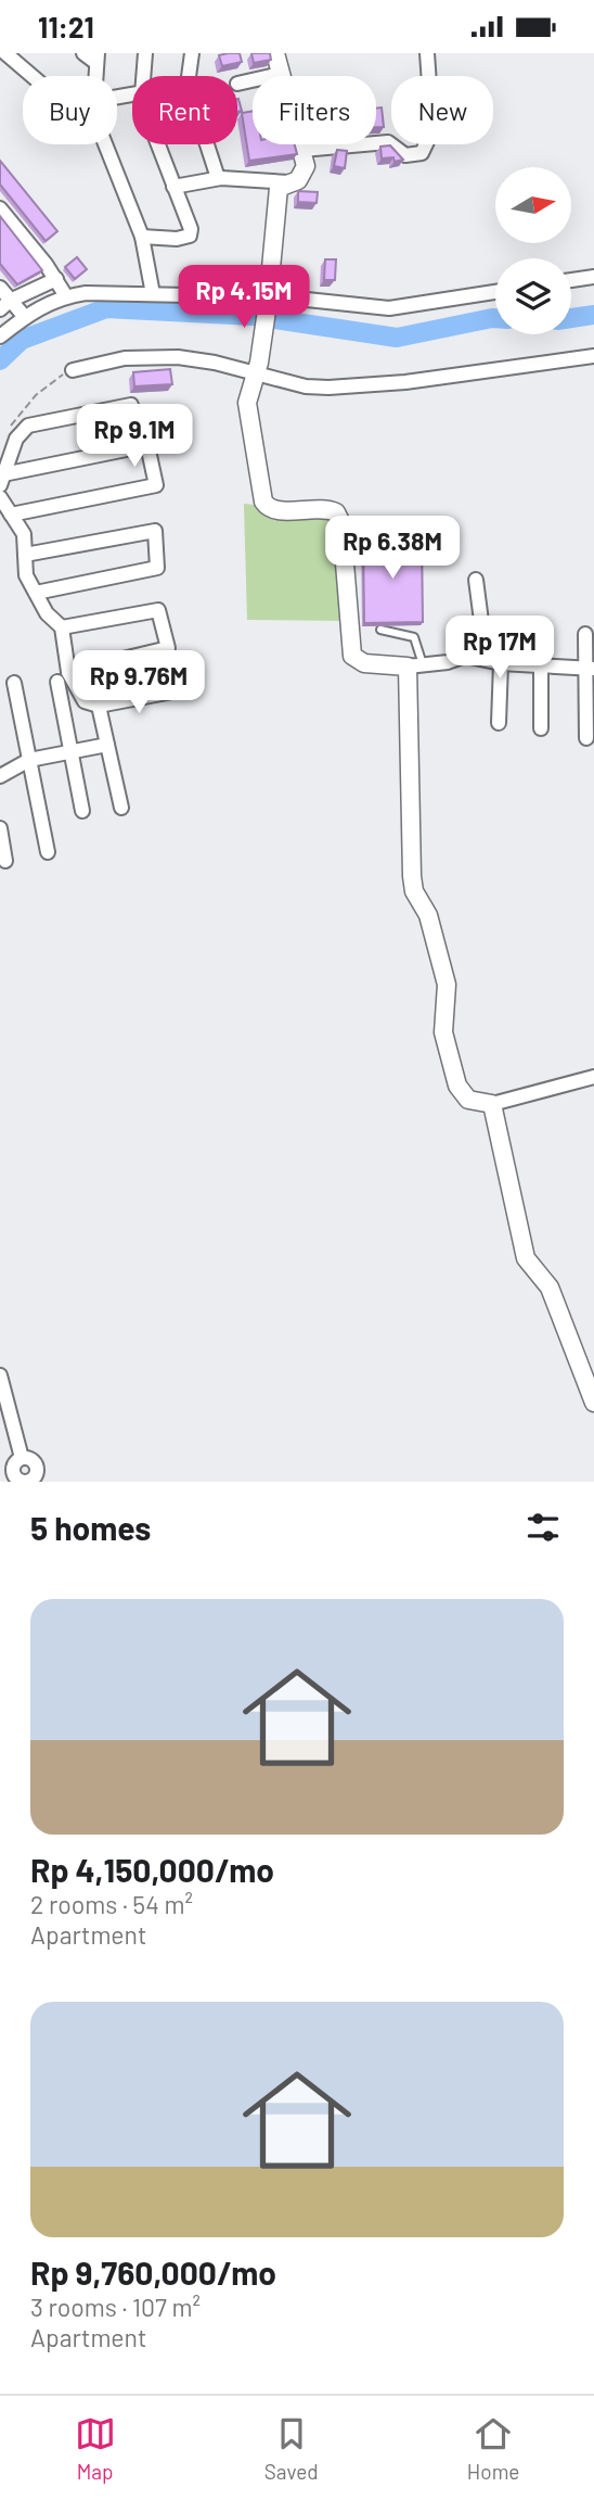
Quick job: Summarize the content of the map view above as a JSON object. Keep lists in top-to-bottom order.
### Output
{
  "north": "right",
  "page": {
    "status": "11:21",
    "chip": [
      "Buy",
      "Rent",
      "Filters",
      "New"
    ],
    "price": [
      "Rp 4.15M",
      "Rp 9.1M",
      "Rp 6.38M",
      "Rp 17M",
      "Rp 9.76M"
    ],
    "heading": "5 homes",
    "list": [
      {
        "name": "Rp 4,150,000/mo",
        "note": "2 rooms · 54 m² · Apartment"
      },
      {
        "name": "Rp 9,760,000/mo",
        "note": "3 rooms · 107 m² · Apartment"
      }
    ],
    "tabs": ["Map", "Saved", "Home"]
  }
}
